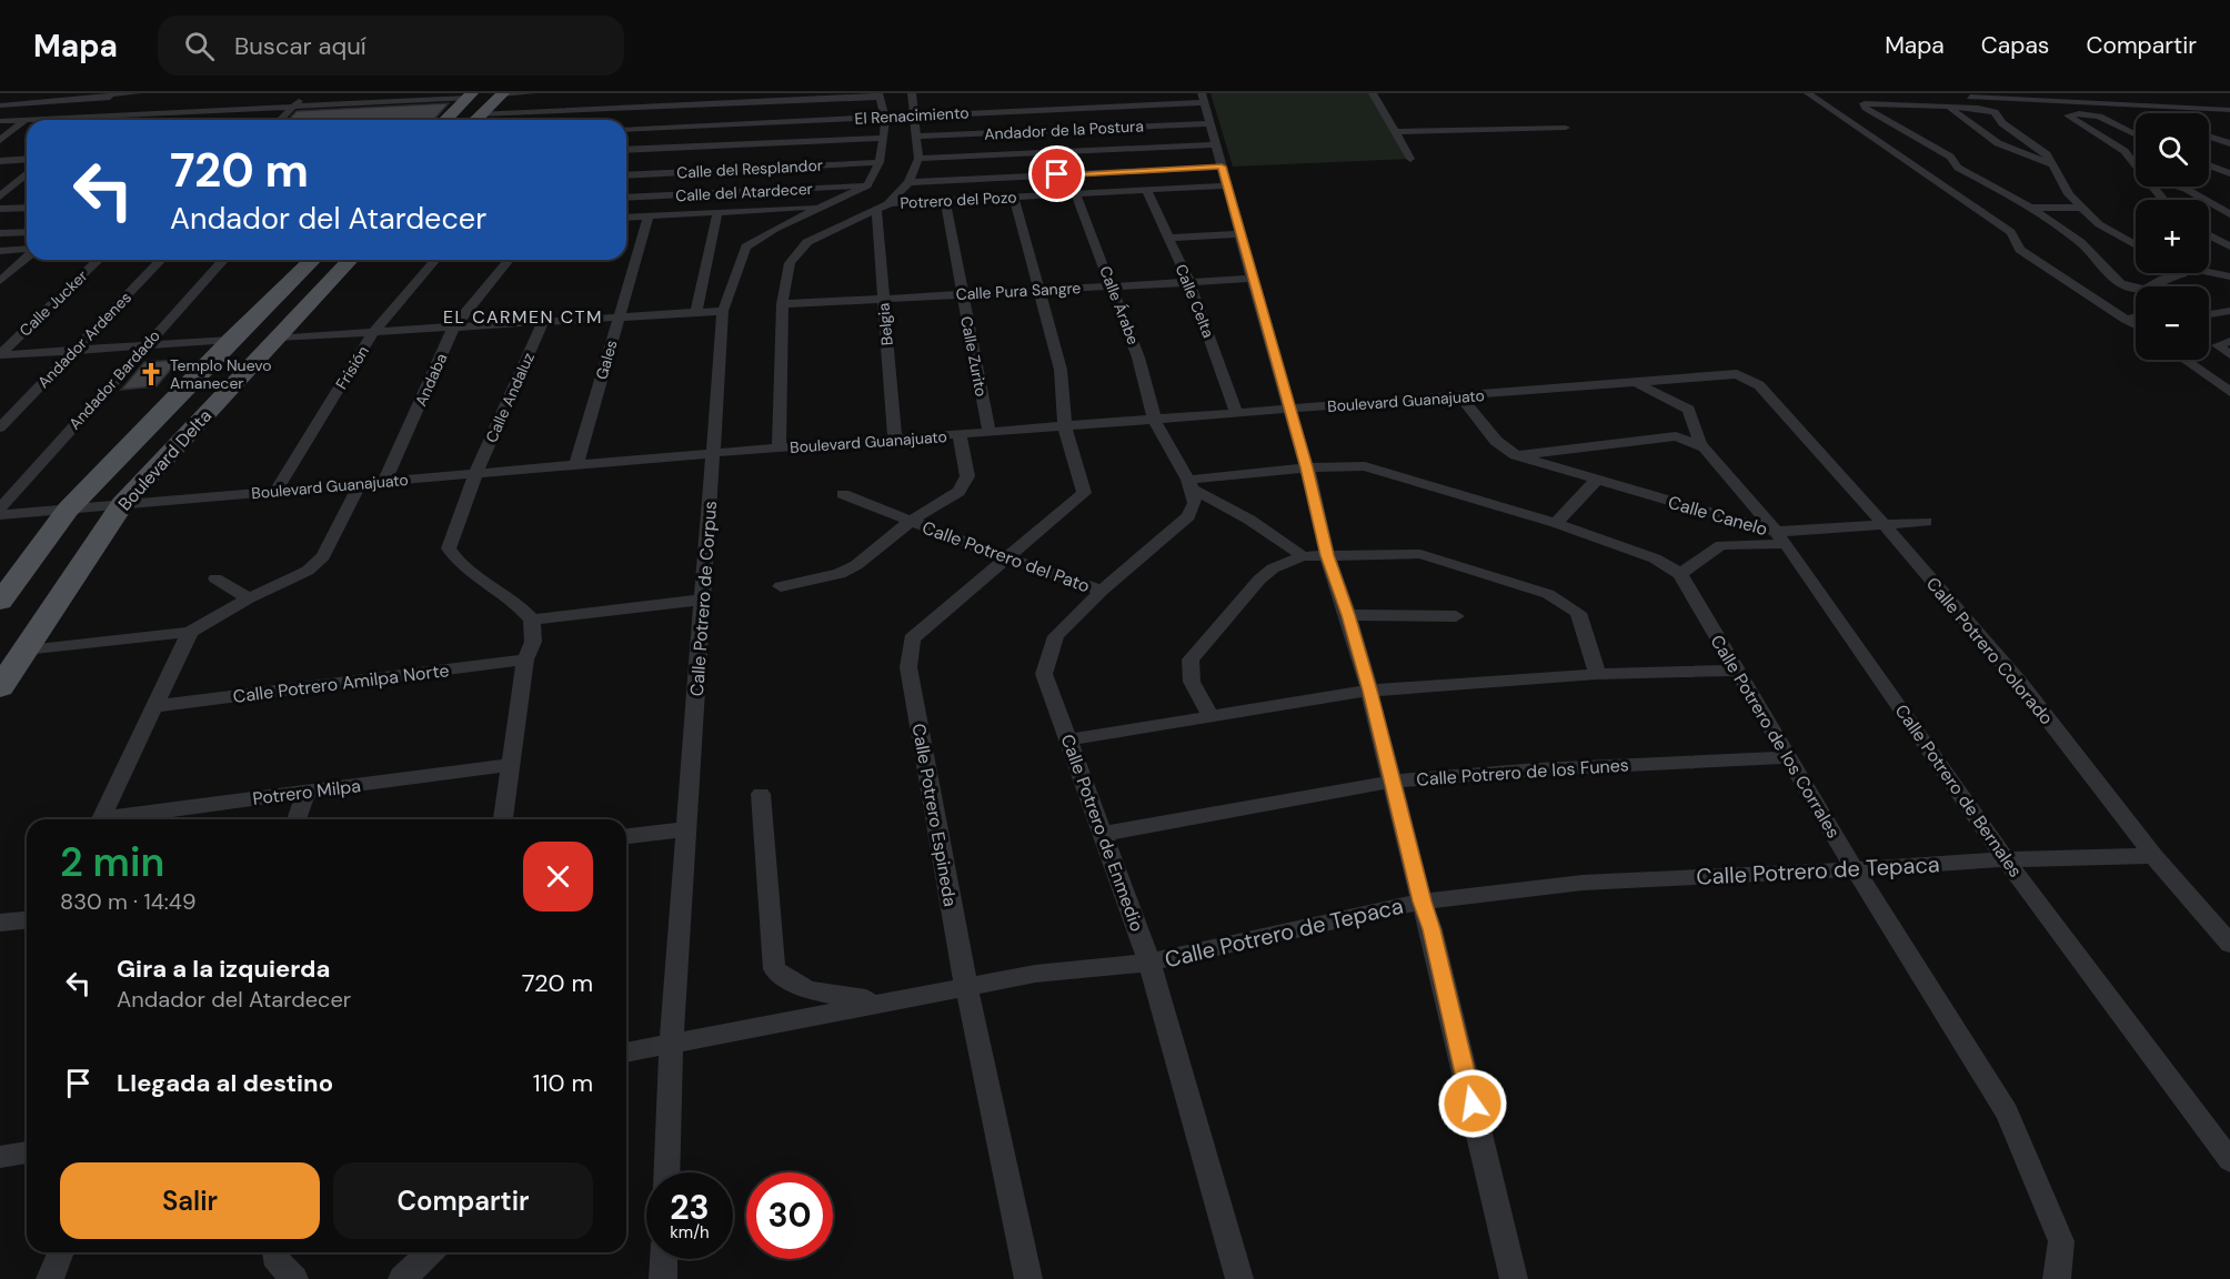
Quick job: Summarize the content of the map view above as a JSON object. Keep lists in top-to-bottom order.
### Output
{
  "streets": {
    "main road": ["Boulevard Delta"],
    "street": [
      "El Renacimiento",
      "Andador de la Postura",
      "Calle del Resplandor",
      "Calle del Atardecer",
      "Potrero del Pozo",
      "Calle Pura Sangre",
      "Calle Celta",
      "Calle Jucker",
      "Calle Árabe",
      "Belgia",
      "Andador Ardenes",
      "Calle Zurito",
      "Gales",
      "Frisión",
      "Andador Bardado",
      "Andaba",
      "Calle Andaluz",
      "Boulevard Guanajuato",
      "Calle Canelo",
      "Calle Potrero del Pato",
      "Calle Potrero de Corpus",
      "Calle Potrero Colorado",
      "Calle Potrero Amilpa Norte",
      "Calle Potrero de los Corrales",
      "Calle Potrero de los Funes",
      "Calle Potrero de Bernales",
      "Potrero Milpa",
      "Calle Potrero Espineda",
      "Calle Potrero de Enmedio",
      "Calle Potrero de Tepaca"
    ]
  },
  "crossings": [
    ["Calle del Atardecer", "Calle Potrero de Corpus"],
    ["Potrero del Pozo", "Calle Celta"],
    ["Potrero del Pozo", "Calle Árabe"],
    ["Potrero del Pozo", "Belgia"],
    ["Potrero del Pozo", "Calle Zurito"],
    ["Calle Pura Sangre", "Calle Celta"],
    ["Calle Pura Sangre", "Calle Árabe"],
    ["Calle Pura Sangre", "Belgia"],
    ["Calle Pura Sangre", "Calle Zurito"],
    ["Calle Celta", "Boulevard Guanajuato"],
    ["Calle Árabe", "Boulevard Guanajuato"],
    ["Belgia", "Boulevard Guanajuato"],
    ["Calle Zurito", "Boulevard Guanajuato"],
    ["Gales", "Boulevard Guanajuato"],
    ["Frisión", "Boulevard Guanajuato"],
    ["Andaba", "Boulevard Guanajuato"],
    ["Calle Andaluz", "Boulevard Guanajuato"],
    ["Boulevard Guanajuato", "Boulevard Delta"],
    ["Boulevard Guanajuato", "Calle Canelo"],
    ["Boulevard Guanajuato", "Calle Potrero de Corpus"],
    ["Boulevard Guanajuato", "Calle Potrero Colorado"],
    ["Boulevard Guanajuato", "Calle Potrero Espineda"],
    ["Calle Canelo", "Calle Potrero Colorado"],
    ["Calle Canelo", "Calle Potrero de Bernales"],
    ["Calle Potrero del Pato", "Calle Potrero Espineda"],
    ["Calle Potrero del Pato", "Calle Potrero de Enmedio"],
    ["Calle Potrero de Corpus", "Calle Potrero de Tepaca"],
    ["Calle Potrero Colorado", "Calle Potrero de Tepaca"],
    ["Calle Potrero de los Corrales", "Calle Potrero de los Funes"],
    ["Calle Potrero de los Corrales", "Calle Potrero de Tepaca"],
    ["Calle Potrero de los Funes", "Calle Potrero de Enmedio"],
    ["Calle Potrero de Bernales", "Calle Potrero de Tepaca"],
    ["Calle Potrero Espineda", "Calle Potrero de Tepaca"],
    ["Calle Potrero de Enmedio", "Calle Potrero de Tepaca"]
  ],
  "districts": ["EL CARMEN CTM"],
  "places": {
    "church": ["Templo Nuevo Amanecer"]
  },
  "page": {
    "header": "Mapa",
    "search": "Buscar aquí",
    "nav": ["Mapa", "Capas", "Compartir"],
    "map_buttons": ["+", "−"],
    "turn": ["720 m", "Andador del Atardecer"],
    "heading": ["2 min", "830 m · 14:49"],
    "list": [
      {
        "name": "Gira a la izquierda",
        "note": "Andador del Atardecer",
        "value": "720 m"
      },
      {
        "name": "Llegada al destino",
        "value": "110 m"
      }
    ],
    "buttons": ["Salir", "Compartir"],
    "speed": "23 km/h",
    "limit": "30"
  }
}
